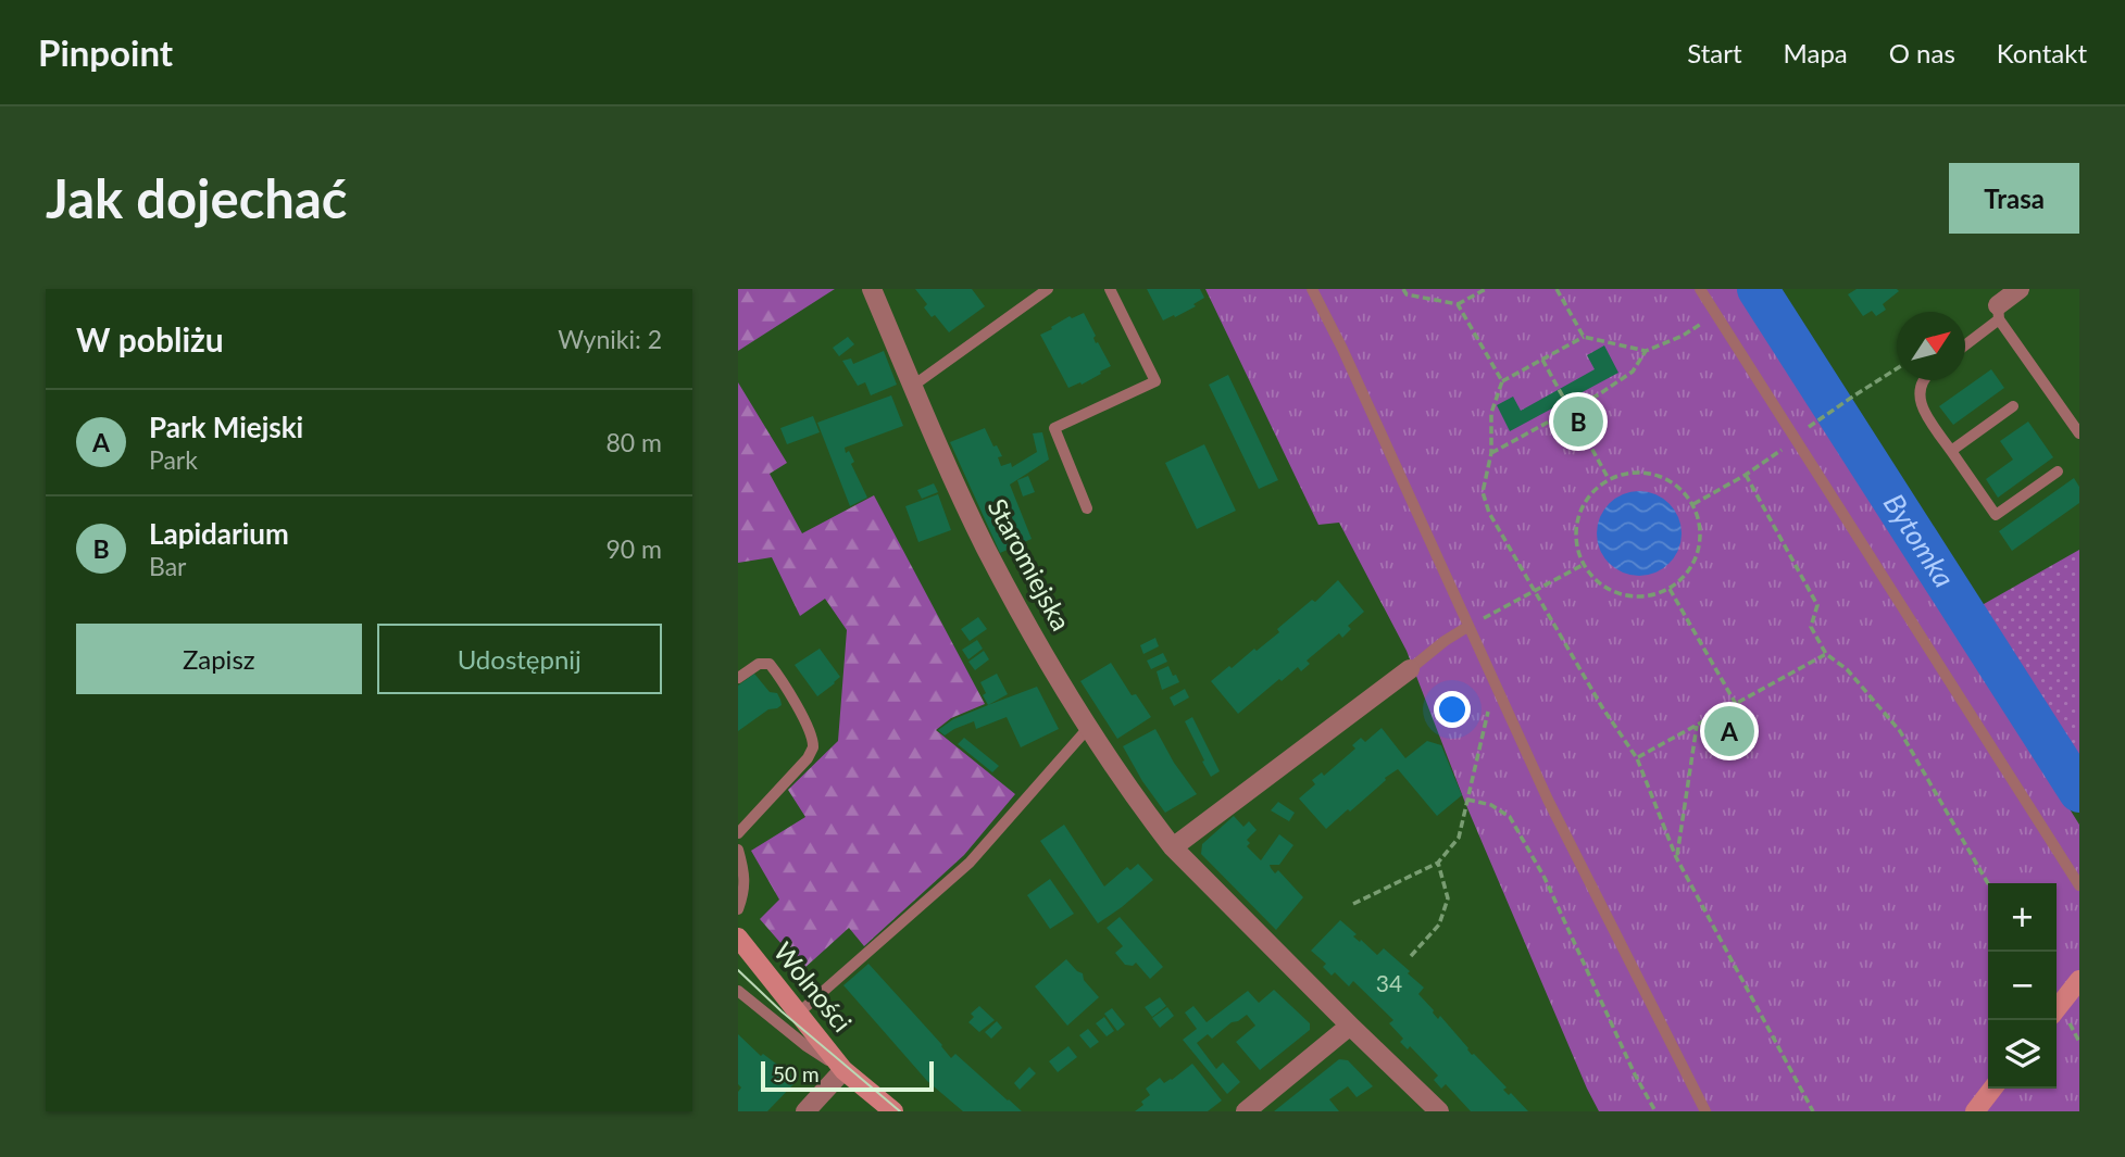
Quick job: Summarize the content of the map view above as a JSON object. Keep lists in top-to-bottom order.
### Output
{
  "streets": {
    "main road": ["Wolności"],
    "street": ["Staromiejska"]
  },
  "water": ["Bytomka"],
  "house_numbers": ["34"],
  "scale_bar": "50 m",
  "north": "top right",
  "page": {
    "header": "Pinpoint",
    "nav": [
      "Start",
      "Mapa",
      "O nas",
      "Kontakt"
    ],
    "buttons": [
      "Trasa",
      ["Zapisz", "Udostępnij"]
    ],
    "title": "Jak dojechać",
    "heading": ["W pobliżu", "Wyniki: 2"],
    "list": [
      {
        "mark": "A",
        "name": "Park Miejski",
        "note": "Park",
        "value": "80 m"
      },
      {
        "mark": "B",
        "name": "Lapidarium",
        "note": "Bar",
        "value": "90 m"
      }
    ],
    "pins": ["B", "A"],
    "map_buttons": ["+", "−"],
    "scale": "50 m"
  }
}
